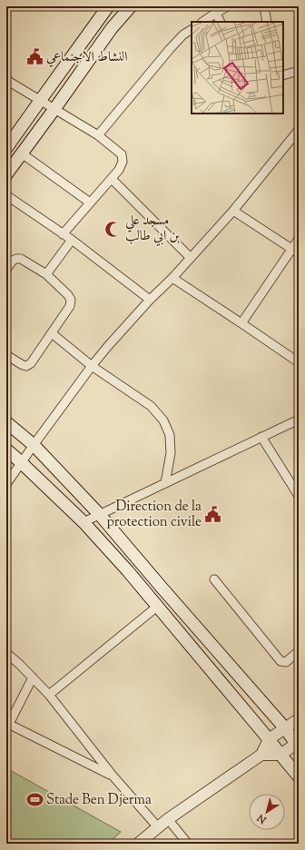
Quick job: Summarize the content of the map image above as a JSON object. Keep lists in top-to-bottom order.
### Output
{
  "places": {
    "public building": ["النشاط الاجنماعي", "Direction de la protection civile"],
    "mosque": ["مسجد علي بن ابي طالب"],
    "sports": ["Stade Ben Djerma"]
  },
  "north": "bottom left"
}
